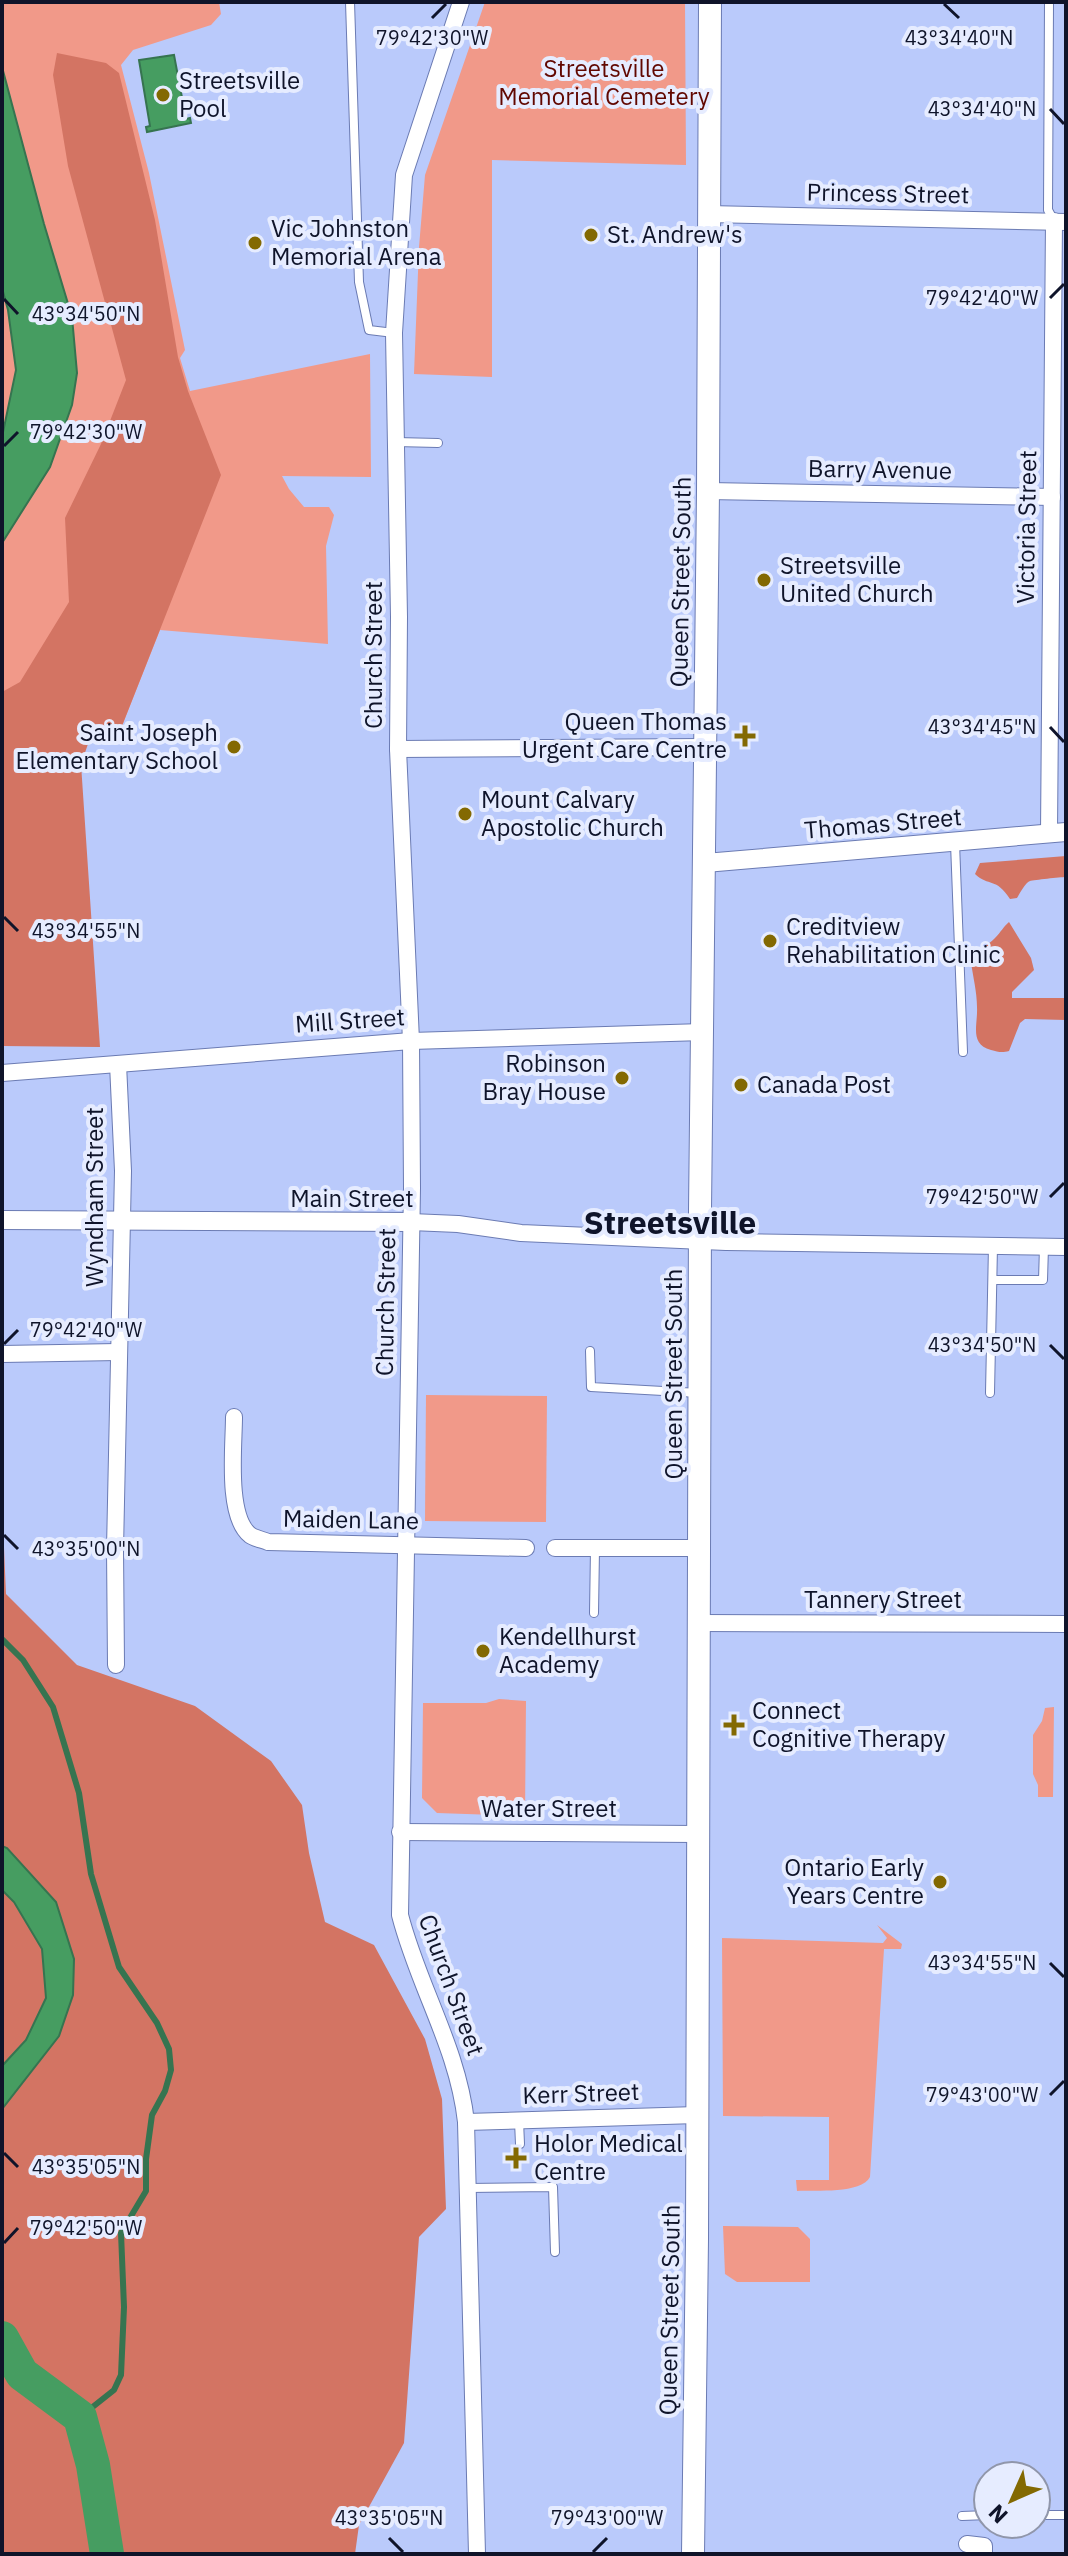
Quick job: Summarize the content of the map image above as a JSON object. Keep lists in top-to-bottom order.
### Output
{
  "streets": {
    "main road": ["Queen Street South"],
    "street": [
      "Princess Street",
      "Barry Avenue",
      "Victoria Street",
      "Church Street",
      "Thomas Street",
      "Mill Street",
      "Wyndham Street",
      "Main Street",
      "Maiden Lane",
      "Tannery Street",
      "Water Street",
      "Kerr Street"
    ]
  },
  "crossings": [
    ["Princess Street", "Victoria Street"],
    ["Princess Street", "Queen Street South"],
    ["Barry Avenue", "Victoria Street"],
    ["Barry Avenue", "Queen Street South"],
    ["Victoria Street", "Thomas Street"],
    ["Queen Street South", "Thomas Street"],
    ["Queen Street South", "Mill Street"],
    ["Queen Street South", "Main Street"],
    ["Queen Street South", "Tannery Street"],
    ["Queen Street South", "Water Street"],
    ["Queen Street South", "Kerr Street"],
    ["Church Street", "Mill Street"],
    ["Church Street", "Main Street"],
    ["Church Street", "Maiden Lane"],
    ["Church Street", "Water Street"],
    ["Church Street", "Kerr Street"],
    ["Mill Street", "Wyndham Street"],
    ["Wyndham Street", "Main Street"]
  ],
  "districts": ["Streetsville"],
  "parks": ["Streetsville Memorial Cemetery"],
  "places": {
    "other": [
      "Streetsville Pool",
      "St. Andrew's",
      "Vic Johnston Memorial Arena",
      "Streetsville United Church",
      "Saint Joseph Elementary School",
      "Mount Calvary Apostolic Church",
      "Creditview Rehabilitation Clinic",
      "Robinson Bray House",
      "Canada Post",
      "Kendellhurst Academy",
      "Ontario Early Years Centre"
    ],
    "health": ["Queen Thomas Urgent Care Centre", "Connect Cognitive Therapy", "Holor Medical Centre"]
  },
  "north": "bottom left",
  "coordinates": [
    "79°42'30\"W",
    "43°34'40\"N",
    "79°42'40\"W",
    "43°34'50\"N",
    "43°34'45\"N",
    "43°34'55\"N",
    "79°42'50\"W",
    "43°35'00\"N",
    "79°43'00\"W",
    "43°35'05\"N"
  ]
}
